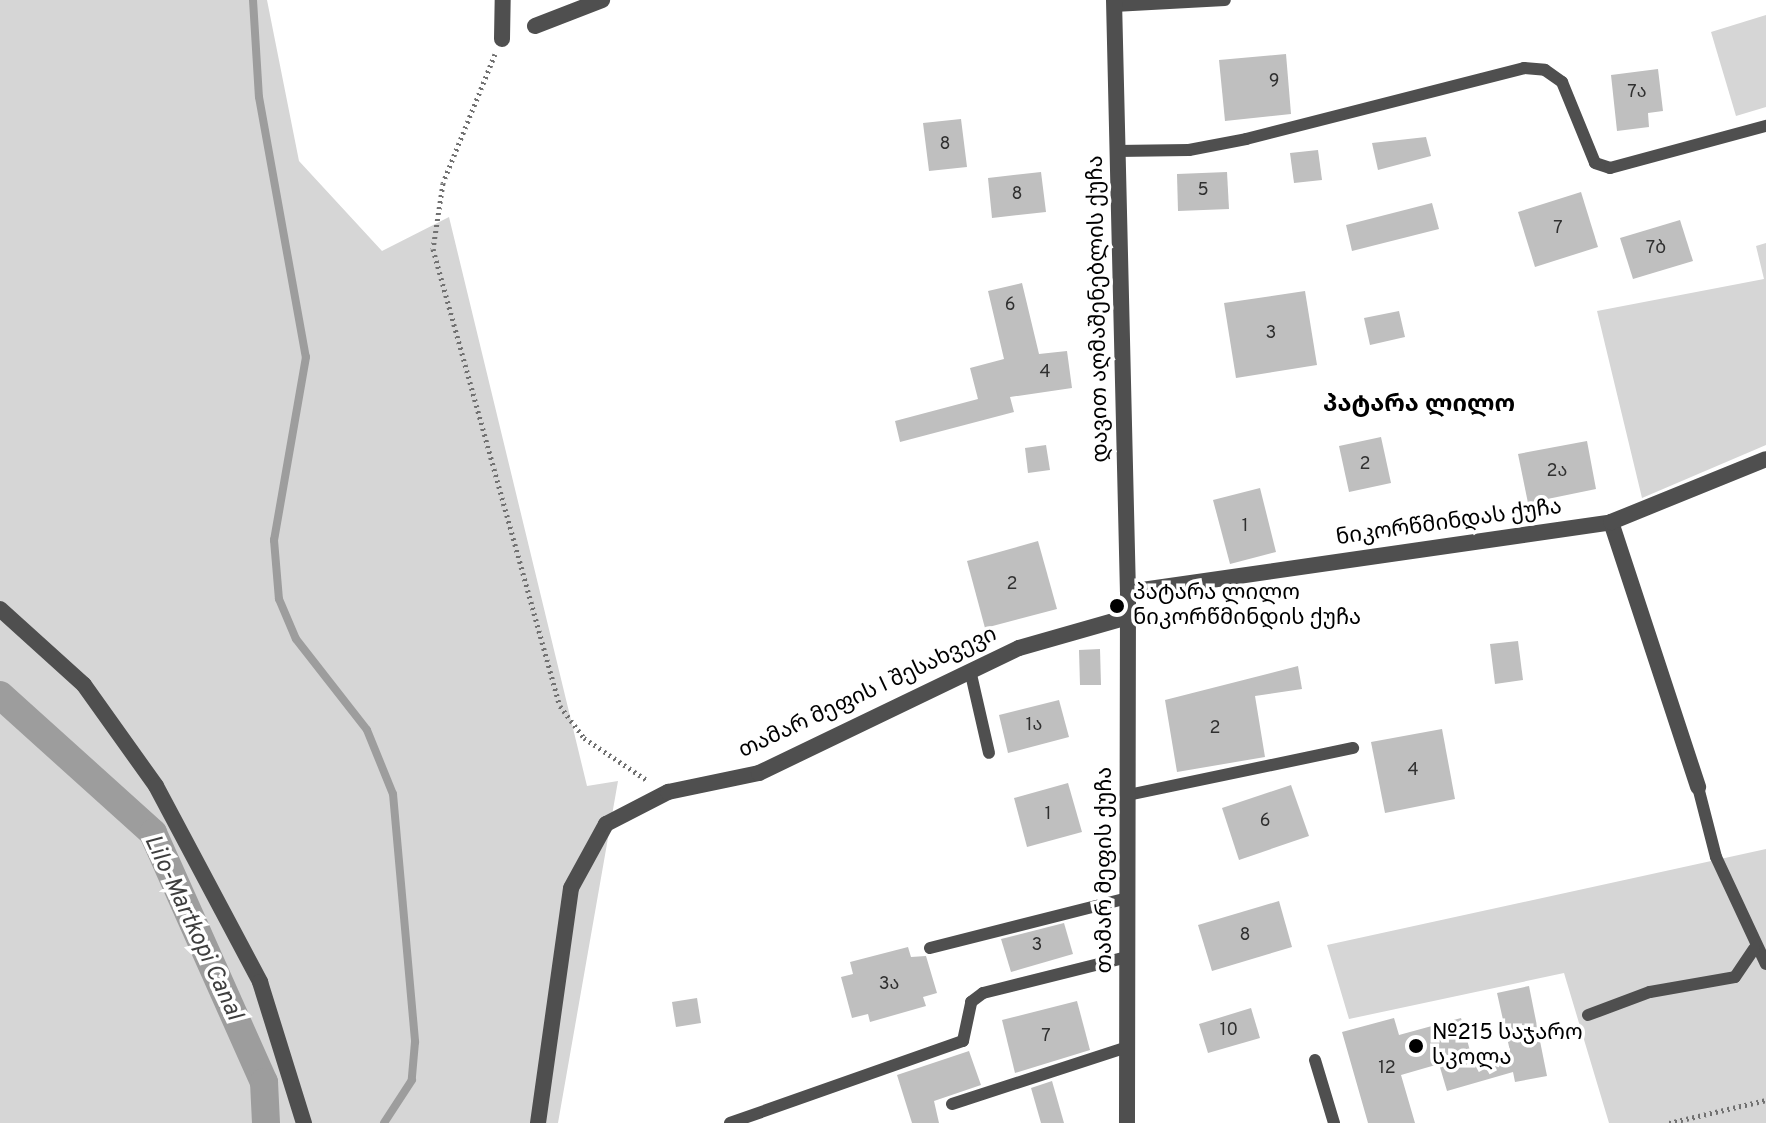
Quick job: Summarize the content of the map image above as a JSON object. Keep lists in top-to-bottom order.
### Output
{
  "streets": {
    "street": [
      "დავით აღმაშენებლის ქუჩა",
      "ნიკორწმინდას ქუჩა",
      "თამარ მეფის I შესახვევი",
      "თამარ მეფის ქუჩა"
    ]
  },
  "crossings": [
    ["დავით აღმაშენებლის ქუჩა", "ნიკორწმინდას ქუჩა"],
    ["დავით აღმაშენებლის ქუჩა", "თამარ მეფის I შესახვევი"],
    ["დავით აღმაშენებლის ქუჩა", "თამარ მეფის ქუჩა"],
    ["თამარ მეფის I შესახვევი", "თამარ მეფის ქუჩა"]
  ],
  "districts": ["პატარა ლილო"],
  "water": ["Lilo-Martkopi Canal"],
  "places": ["პატარა ლილო ნიკორწმინდის ქუჩა", "№215 საჯარო სკოლა"],
  "house_numbers": [
    "9",
    "7ა",
    "8",
    "5",
    "8",
    "7",
    "7ბ",
    "6",
    "3",
    "4",
    "2",
    "2ა",
    "1",
    "2",
    "1ა",
    "2",
    "4",
    "1",
    "6",
    "8",
    "3",
    "3ა",
    "10",
    "7",
    "12"
  ]
}
